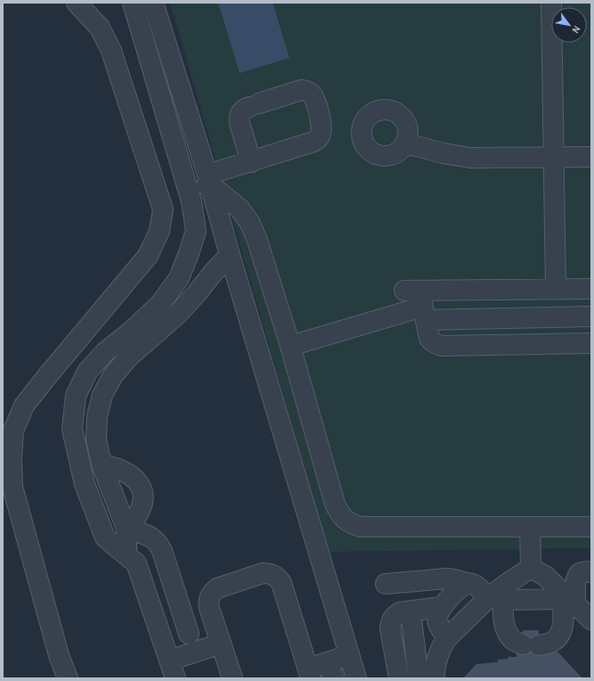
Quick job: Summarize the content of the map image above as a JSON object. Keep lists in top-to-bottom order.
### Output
{
  "north": "bottom right"
}
